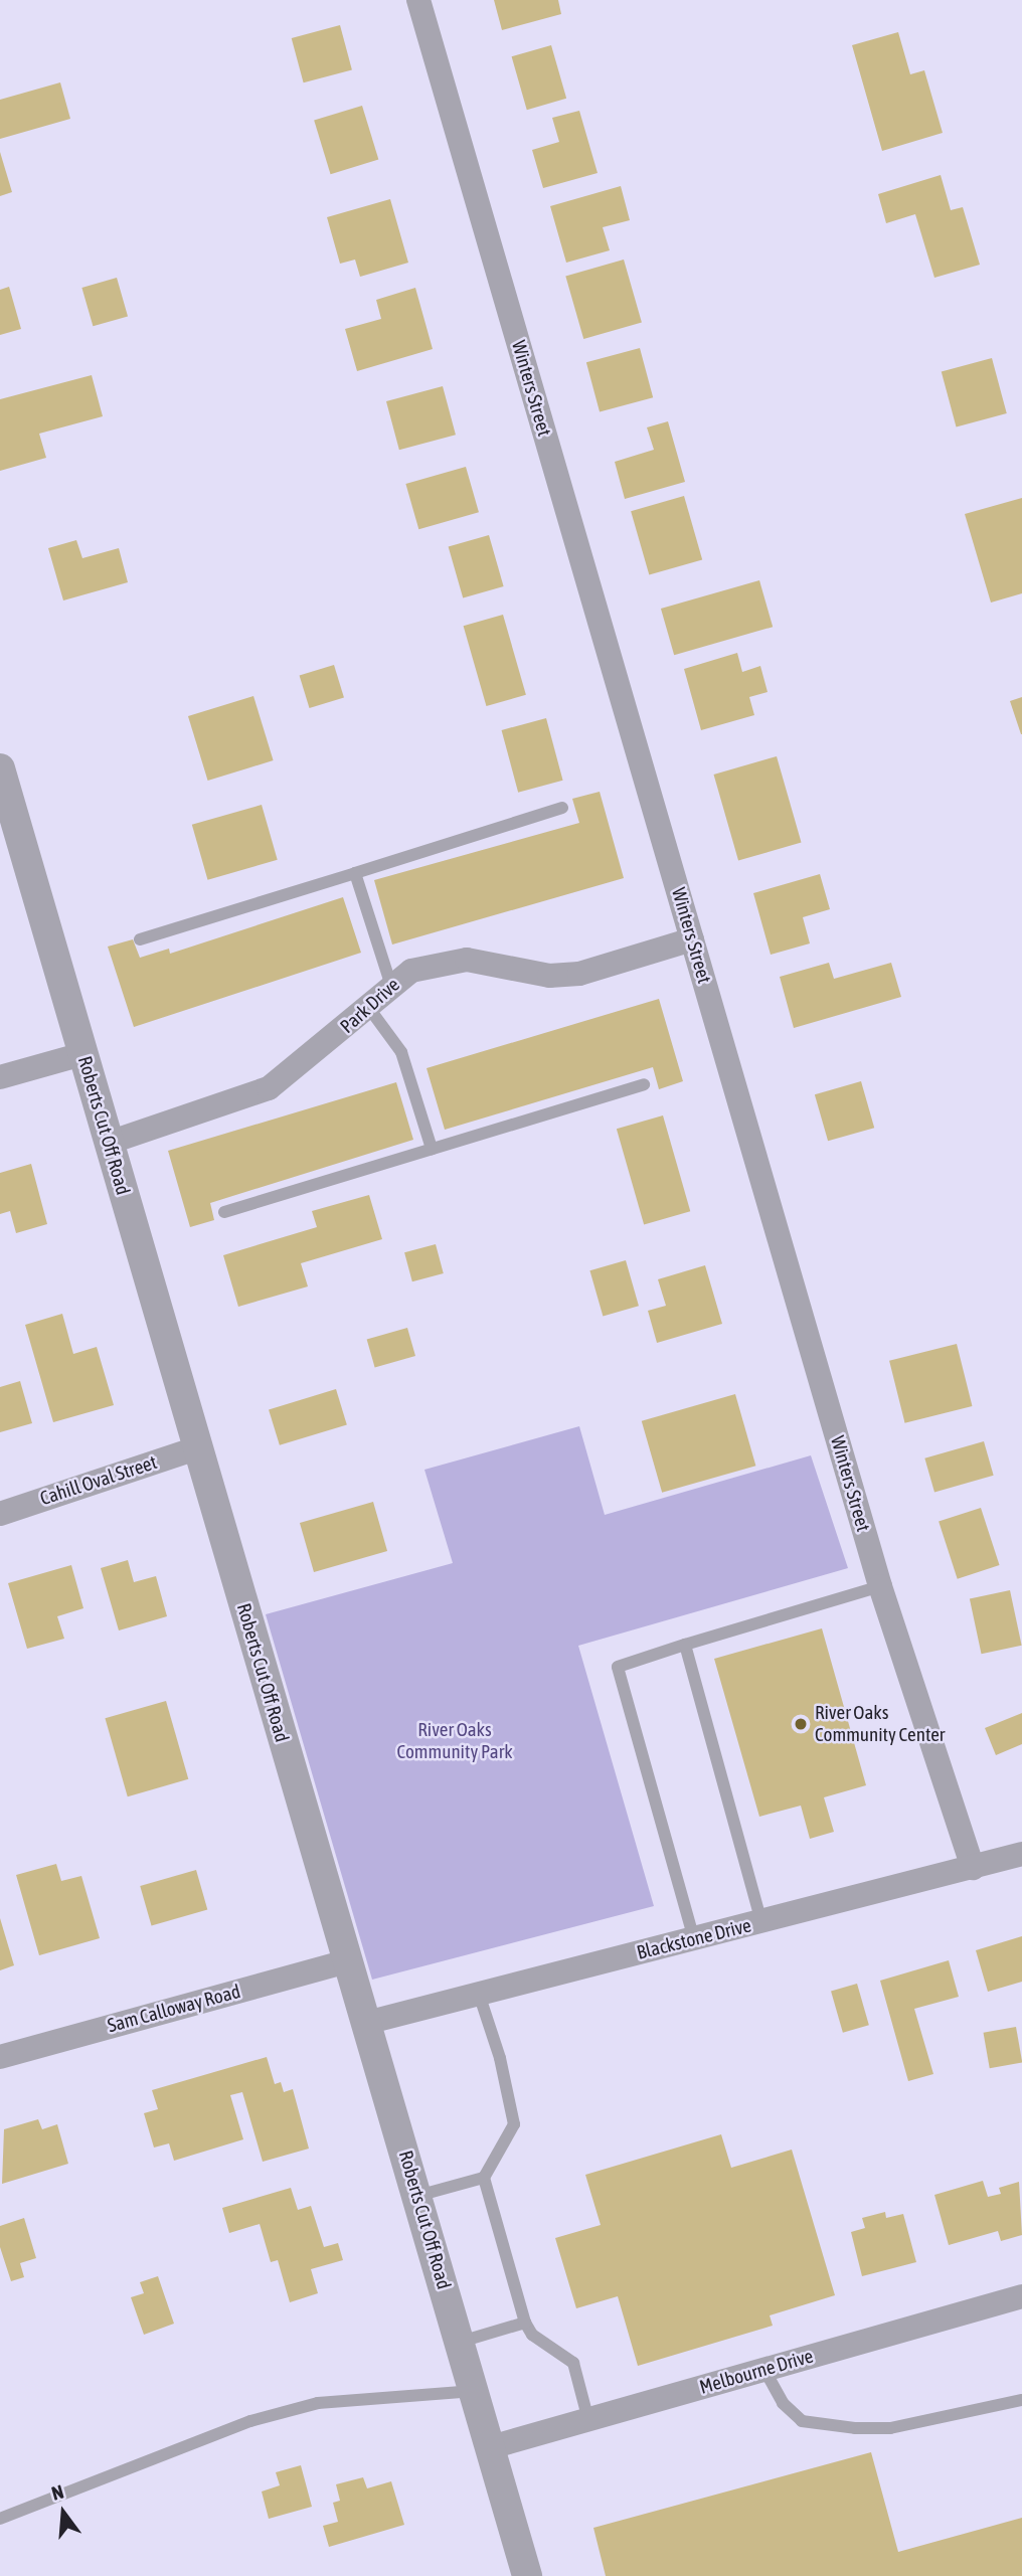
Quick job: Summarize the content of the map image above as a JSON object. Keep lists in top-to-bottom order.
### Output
{
  "streets": {
    "street": [
      "Winters Street",
      "Park Drive",
      "Roberts Cut Off Road",
      "Cahill Oval Street",
      "Blackstone Drive",
      "Sam Calloway Road",
      "Melbourne Drive"
    ]
  },
  "crossings": [
    ["Winters Street", "Park Drive"],
    ["Winters Street", "Blackstone Drive"],
    ["Park Drive", "Roberts Cut Off Road"],
    ["Roberts Cut Off Road", "Cahill Oval Street"],
    ["Roberts Cut Off Road", "Blackstone Drive"],
    ["Roberts Cut Off Road", "Sam Calloway Road"],
    ["Roberts Cut Off Road", "Melbourne Drive"]
  ],
  "parks": ["River Oaks Community Park"],
  "places": ["River Oaks Community Center"],
  "north": "top"
}
